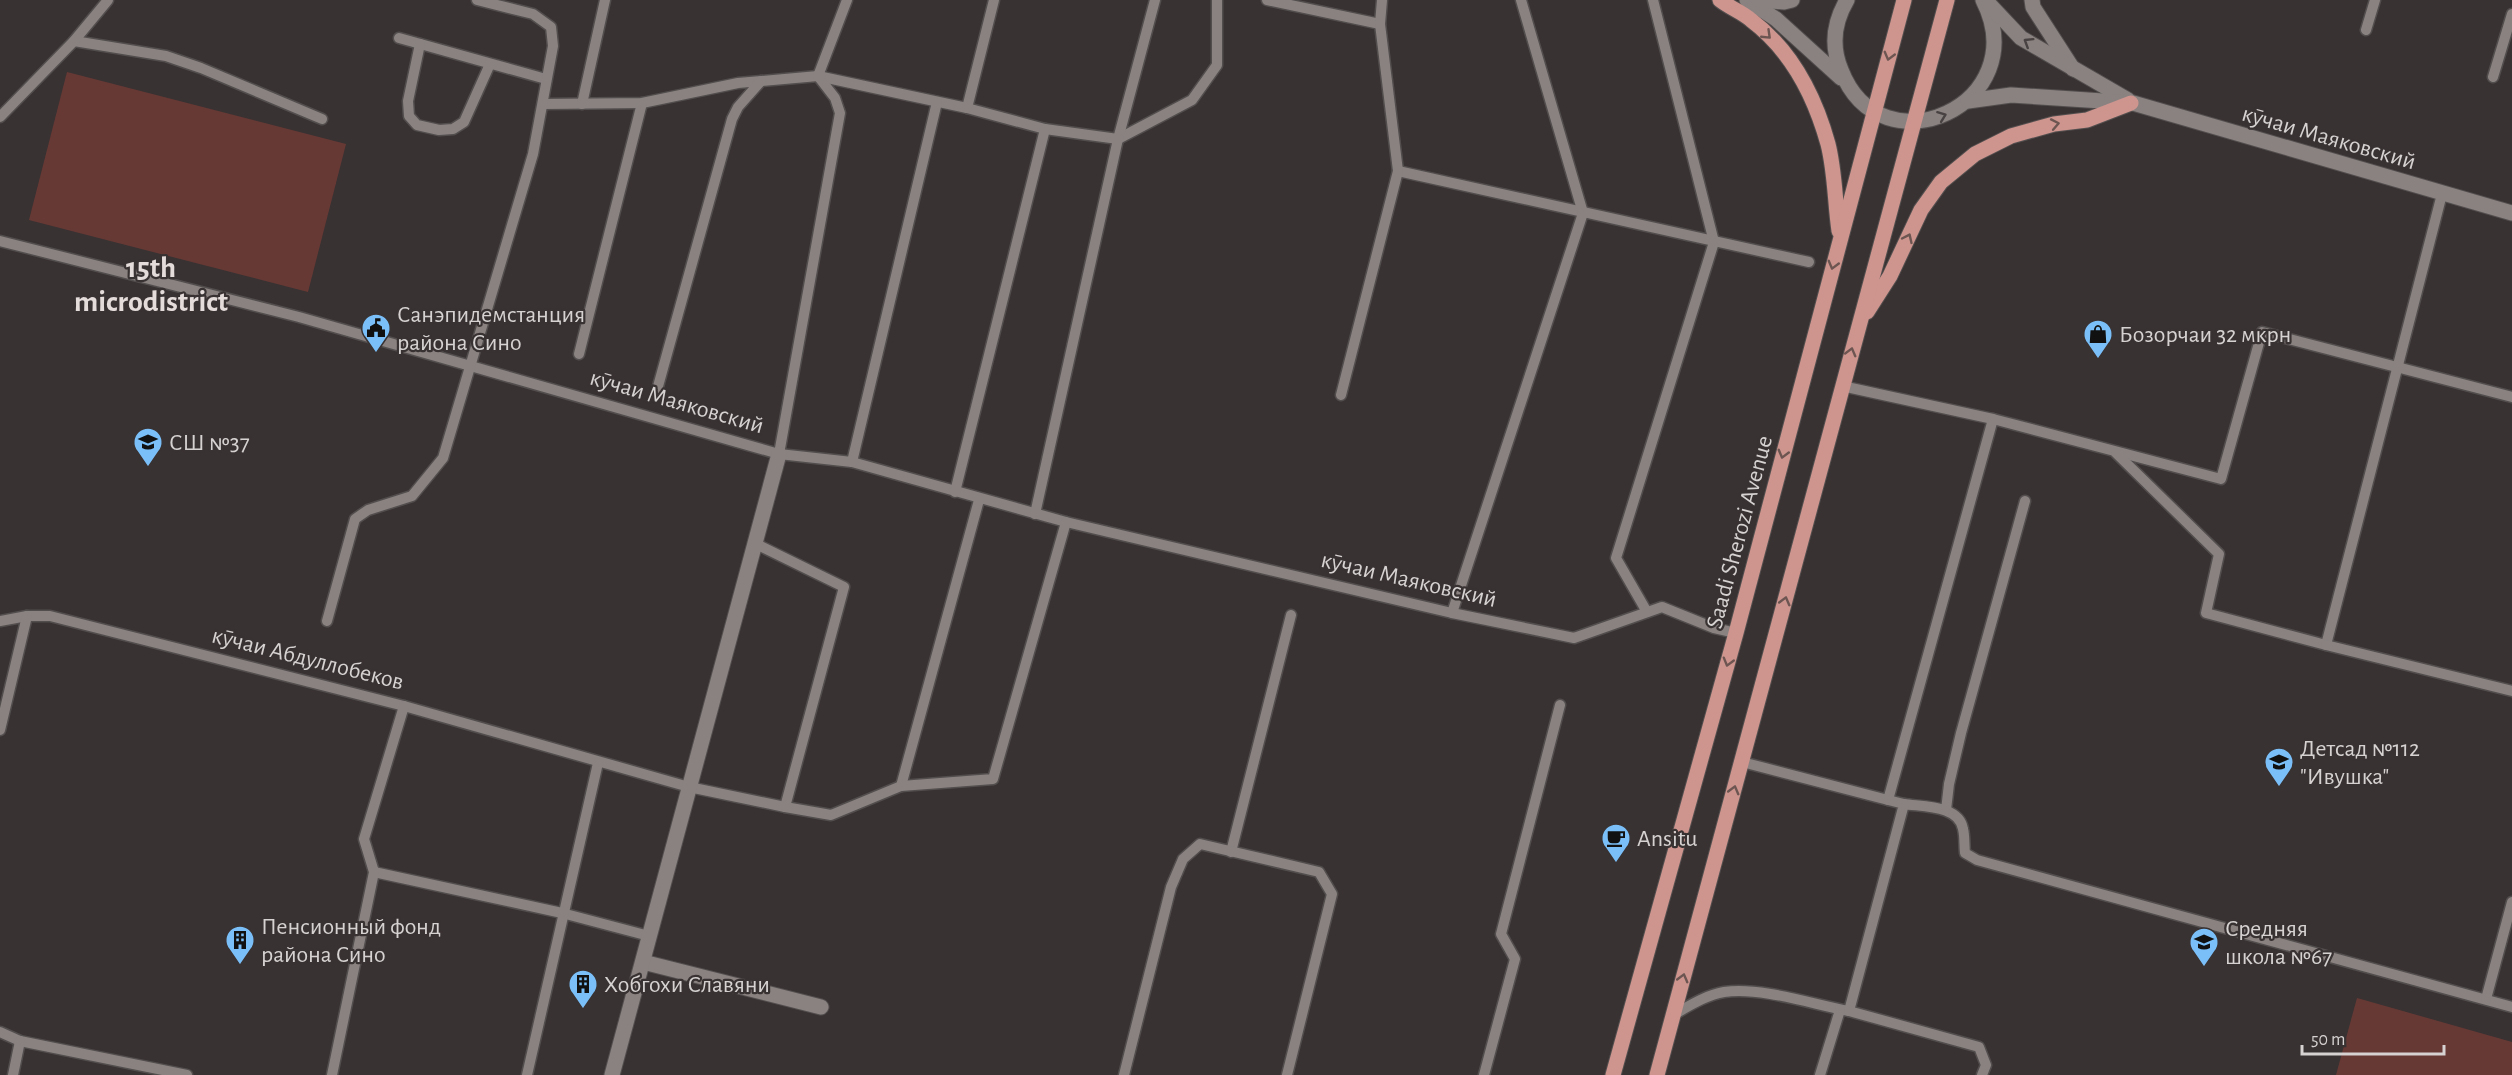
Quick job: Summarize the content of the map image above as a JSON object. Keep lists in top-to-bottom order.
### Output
{
  "streets": {
    "main road": ["Saadi Sherozi Avenue"],
    "street": ["кӯчаи Маяковский"],
    "lane": ["кӯчаи Абдуллобеков"]
  },
  "crossings": [
    ["кӯчаи Маяковский", "Saadi Sherozi Avenue"]
  ],
  "districts": ["15th microdistrict"],
  "places": {
    "public building": ["Санэпидемстанция района Сино"],
    "shop": ["Бозорчаи 32 мкрн"],
    "school or university": ["СШ №37", "Детсад №112 \"Ивушка\"", "Средняя школа №67"],
    "cafe": ["Ansitu"],
    "building": ["Пенсионный фонд района Сино", "Хобгохи Славяни"]
  },
  "scale_bar": "50 m"
}
